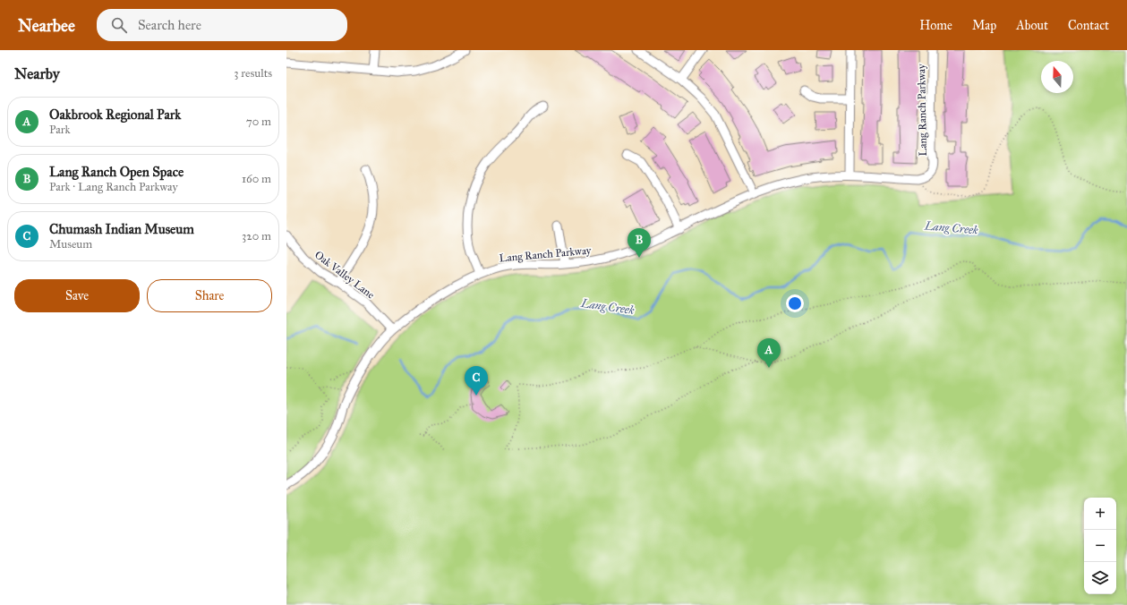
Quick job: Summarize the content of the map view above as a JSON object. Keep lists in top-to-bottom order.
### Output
{
  "streets": {
    "street": ["Lang Ranch Parkway", "Oak Valley Lane"]
  },
  "crossings": [
    ["Lang Ranch Parkway", "Oak Valley Lane"]
  ],
  "water": ["Lang Creek"],
  "north": "top",
  "page": {
    "header": "Nearbee",
    "search": "Search here",
    "nav": [
      "Home",
      "Map",
      "About",
      "Contact"
    ],
    "heading": ["Nearby", "3 results"],
    "list": [
      {
        "mark": "A",
        "name": "Oakbrook Regional Park",
        "note": "Park",
        "value": "70 m"
      },
      {
        "mark": "B",
        "name": "Lang Ranch Open Space",
        "note": "Park · Lang Ranch Parkway",
        "value": "160 m"
      },
      {
        "mark": "C",
        "name": "Chumash Indian Museum",
        "note": "Museum",
        "value": "320 m"
      }
    ],
    "pins": ["B", "A", "C"],
    "buttons": ["Save", "Share"],
    "map_buttons": ["+", "−"]
  }
}
